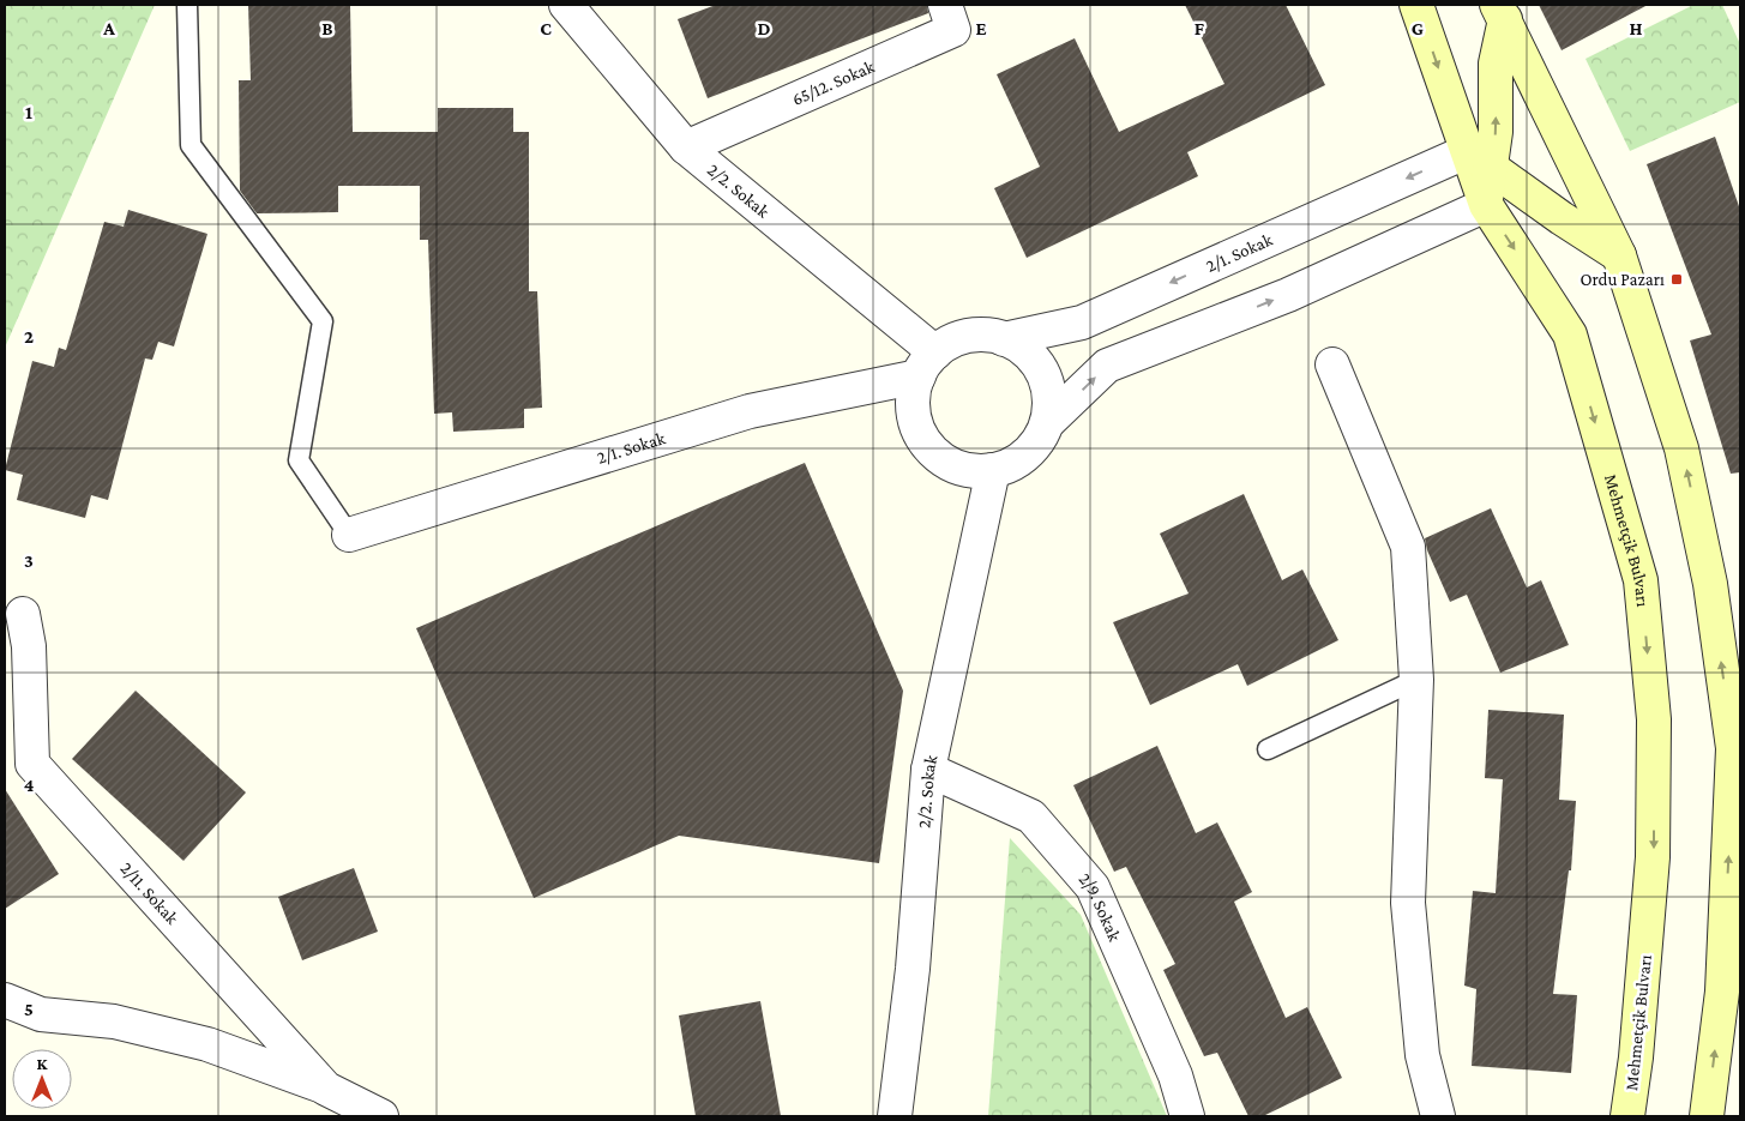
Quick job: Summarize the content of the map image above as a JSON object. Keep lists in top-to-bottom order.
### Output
{
  "streets": {
    "main road": ["Mehmetçik Bulvarı"],
    "street": [
      "65/12. Sokak",
      "2/2. Sokak",
      "2/1. Sokak",
      "2/11. Sokak",
      "2/9. Sokak"
    ]
  },
  "crossings": [
    ["65/12. Sokak", "2/2. Sokak"],
    ["2/2. Sokak", "2/1. Sokak"],
    ["2/2. Sokak", "2/9. Sokak"],
    ["2/1. Sokak", "Mehmetçik Bulvarı"]
  ],
  "places": {
    "transit": ["Ordu Pazarı"]
  },
  "north": "top",
  "grid": {
    "columns": [
      "A",
      "B",
      "C",
      "D",
      "E",
      "F",
      "G",
      "H"
    ],
    "rows": [
      "1",
      "2",
      "3",
      "4",
      "5"
    ]
  }
}
